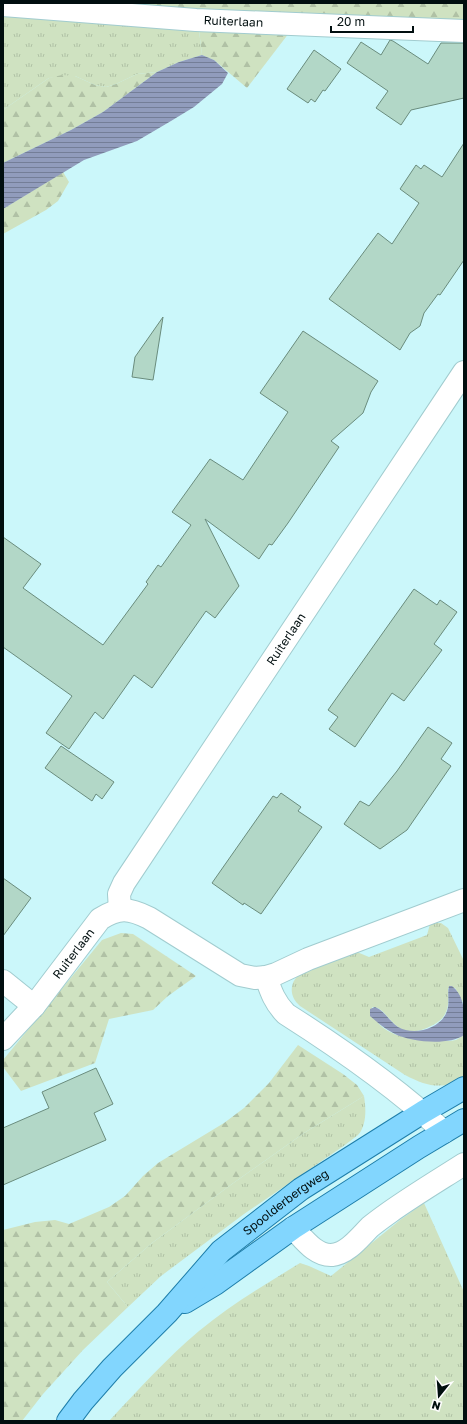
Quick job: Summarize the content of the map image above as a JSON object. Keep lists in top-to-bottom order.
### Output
{
  "streets": {
    "main road": ["Spoolderbergweg"],
    "street": ["Ruiterlaan"]
  },
  "scale_bar": "20 m",
  "north": "bottom"
}
